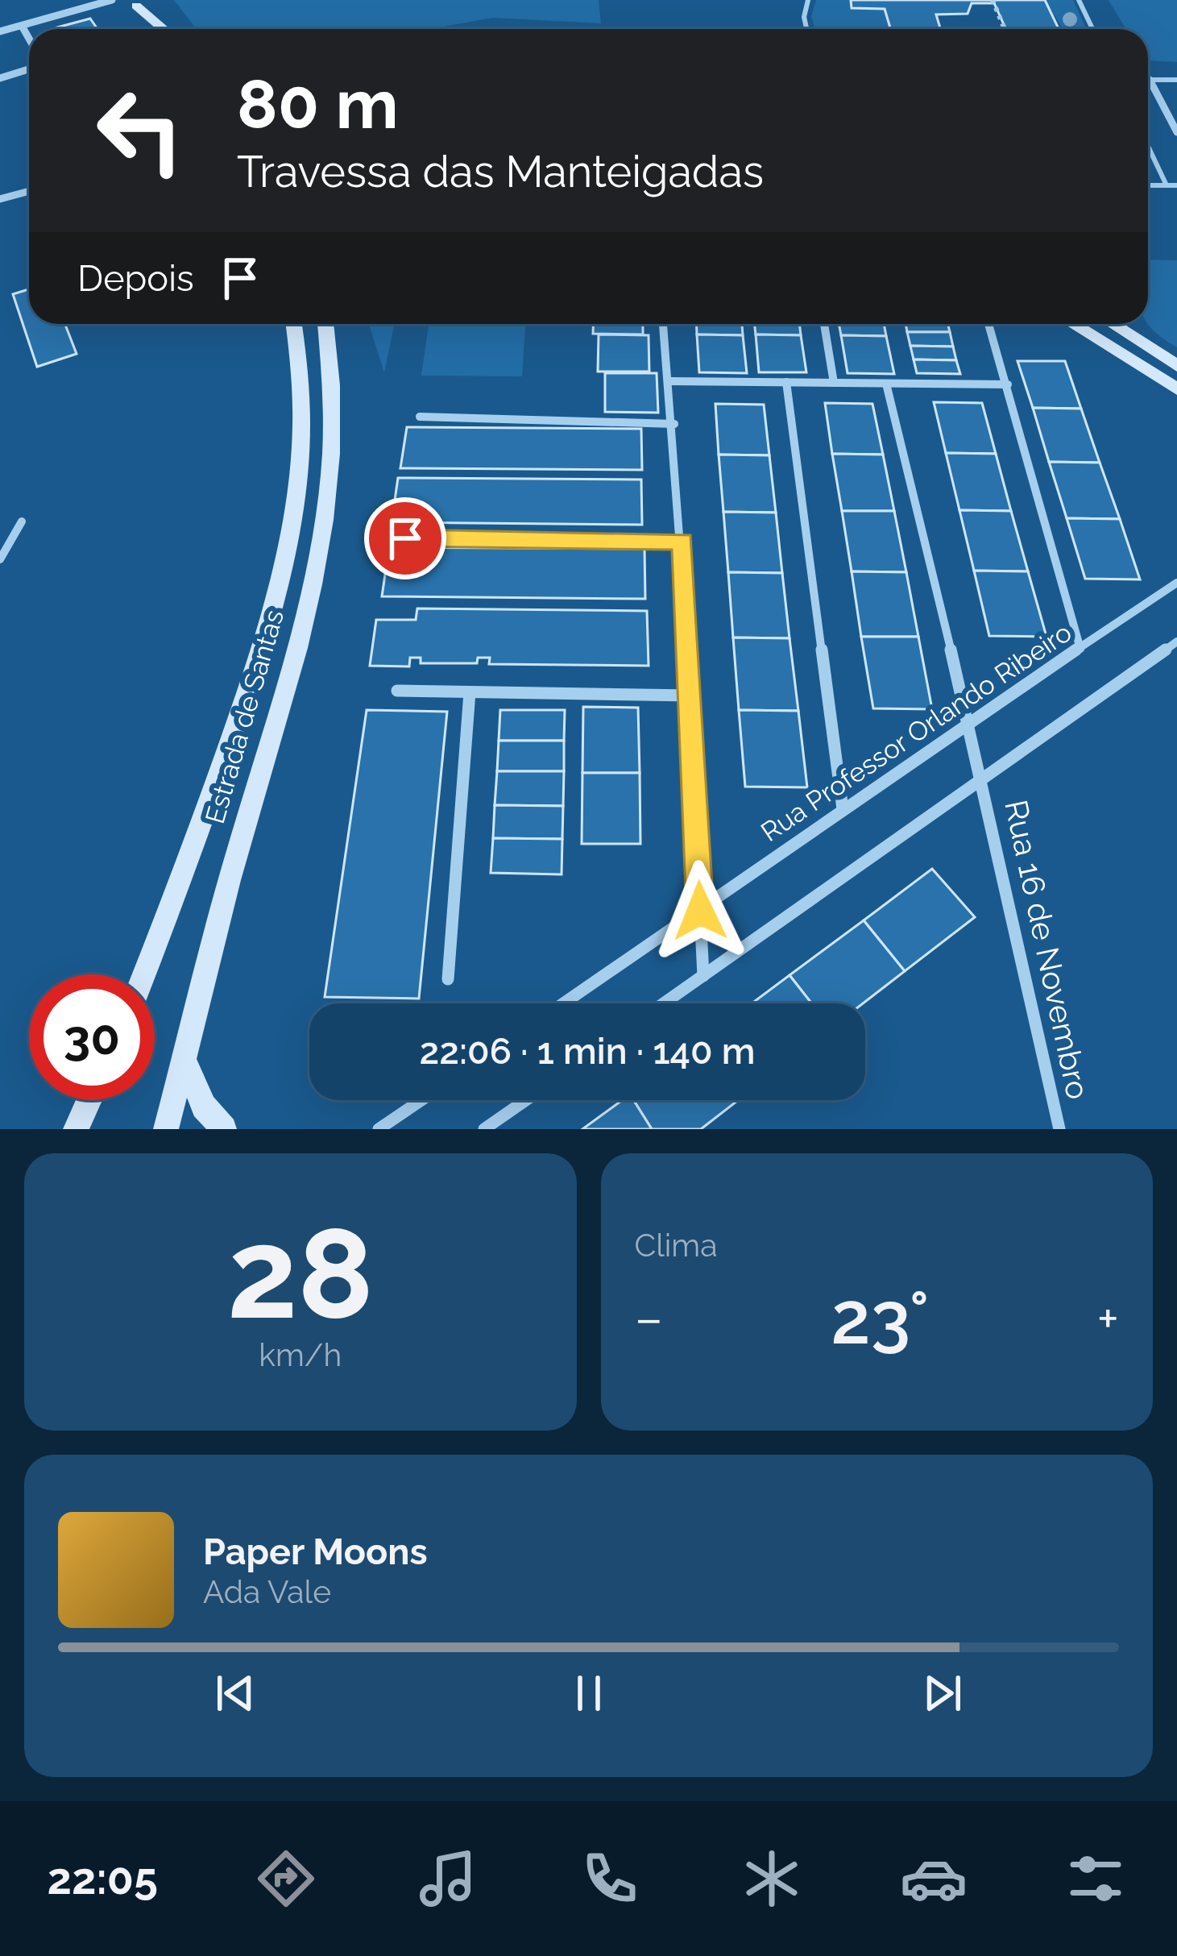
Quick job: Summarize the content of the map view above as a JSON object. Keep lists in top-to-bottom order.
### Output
{
  "streets": {
    "main road": ["Estrada de Santas"],
    "street": ["Rua Professor Orlando Ribeiro", "Rua 16 de Novembro"]
  },
  "crossings": [
    ["Rua Professor Orlando Ribeiro", "Rua 16 de Novembro"]
  ],
  "page": {
    "turn": ["80 m", "Travessa das Manteigadas"],
    "then": "Depois",
    "limit": "30",
    "trip": "22:06 · 1 min · 140 m",
    "tile": [
      ["28", "km/h"],
      "Clima"
    ],
    "heat": ["−", "23°", "+"],
    "song": ["Paper Moons", "Ada Vale"],
    "tabs": "22:05"
  }
}
